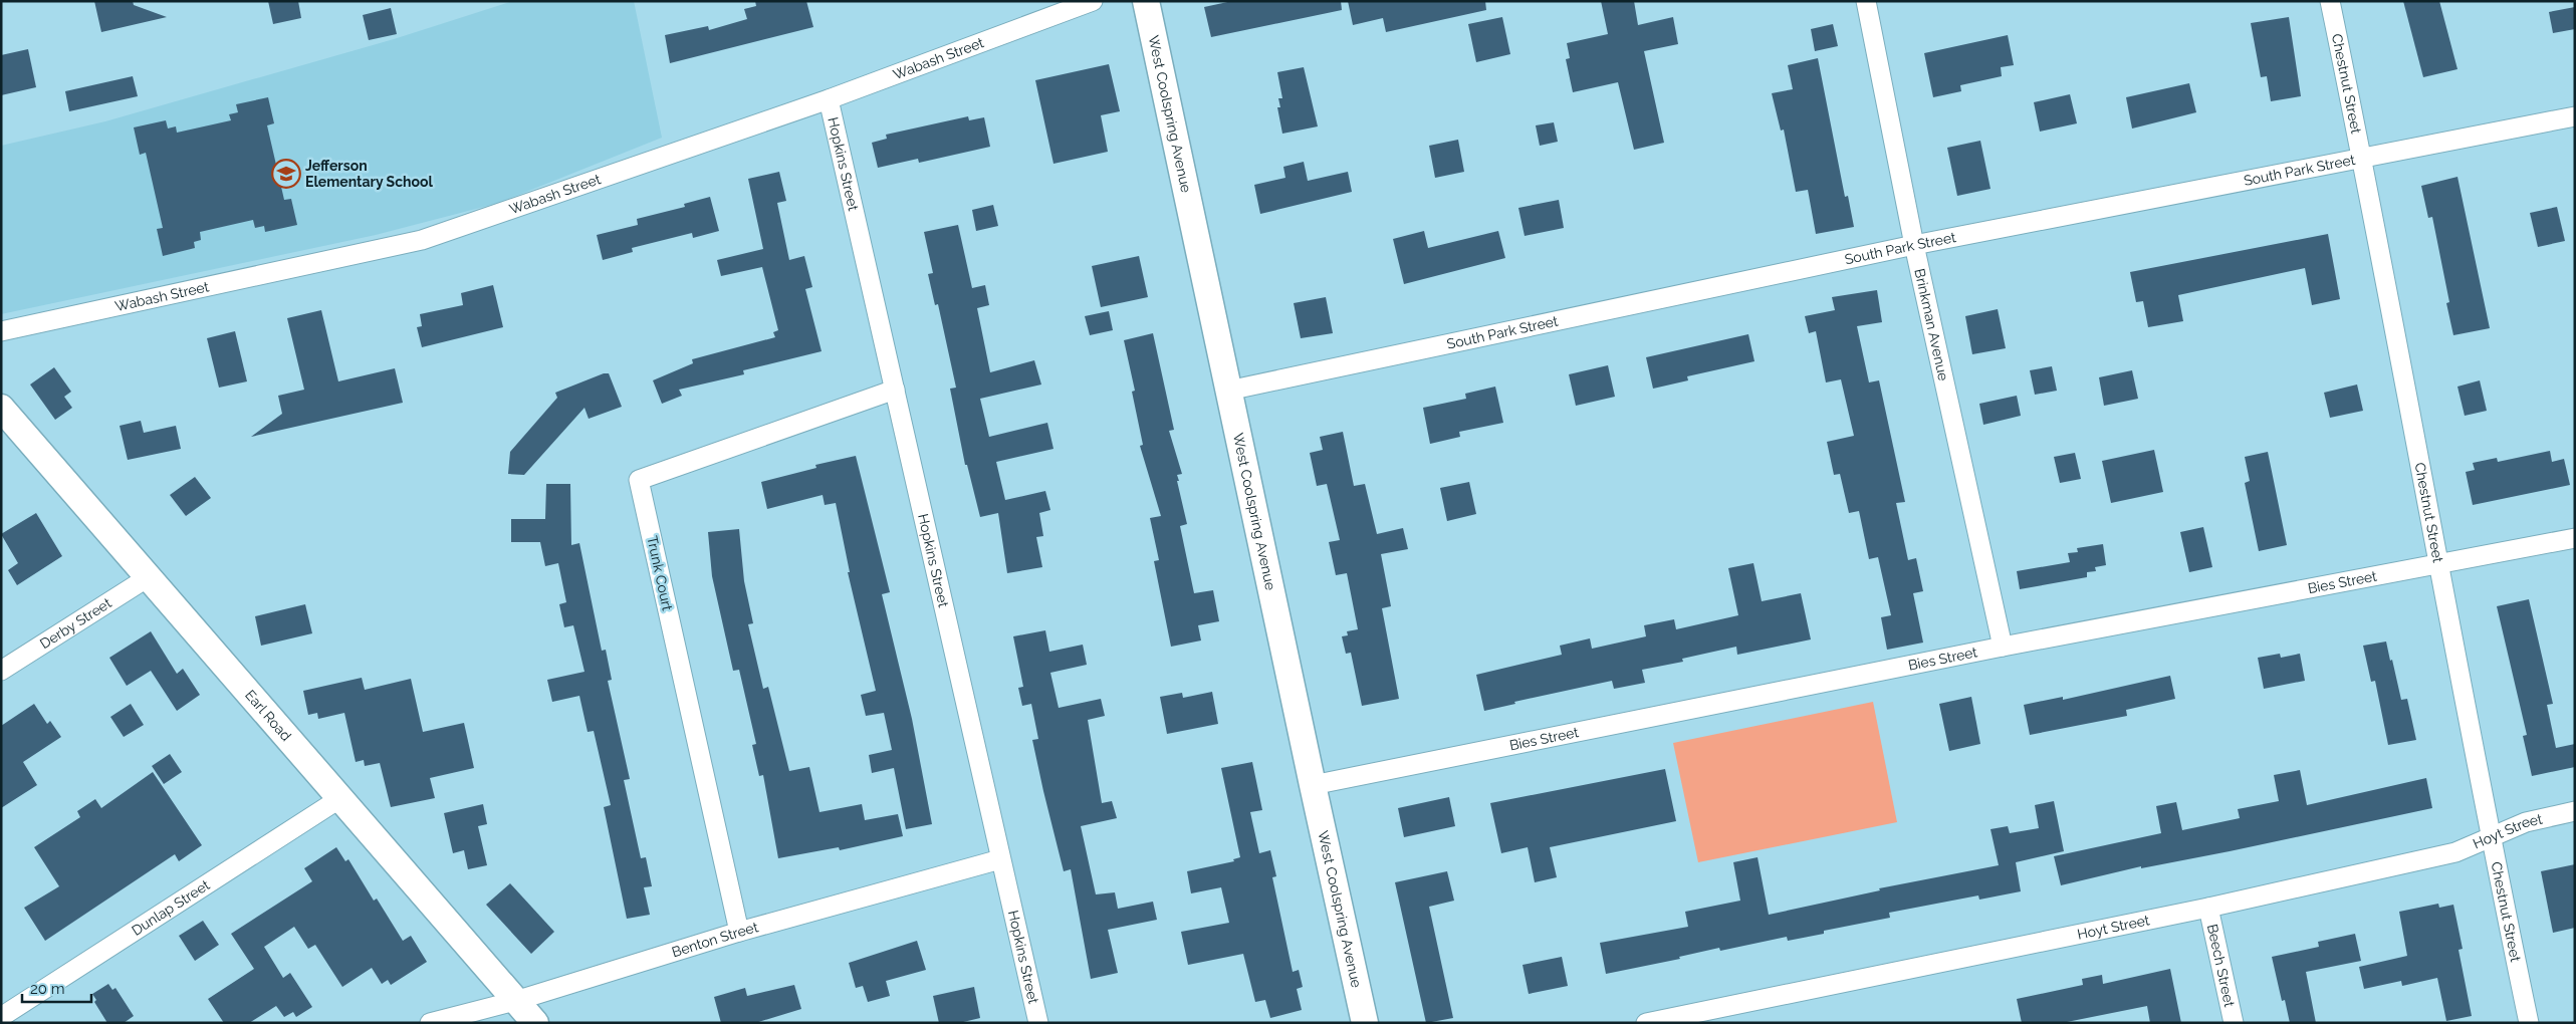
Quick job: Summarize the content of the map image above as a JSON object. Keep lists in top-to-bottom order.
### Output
{
  "streets": {
    "street": [
      "Wabash Street",
      "Chestnut Street",
      "West Coolspring Avenue",
      "Hopkins Street",
      "South Park Street",
      "Brinkman Avenue",
      "Trunk Court",
      "Bies Street",
      "Derby Street",
      "Earl Road",
      "Hoyt Street",
      "Dunlap Street",
      "Benton Street",
      "Beech Street"
    ]
  },
  "crossings": [
    ["Wabash Street", "Hopkins Street"],
    ["Chestnut Street", "South Park Street"],
    ["Chestnut Street", "Bies Street"],
    ["Chestnut Street", "Hoyt Street"],
    ["West Coolspring Avenue", "South Park Street"],
    ["West Coolspring Avenue", "Bies Street"],
    ["Hopkins Street", "Trunk Court"],
    ["Hopkins Street", "Benton Street"],
    ["South Park Street", "Brinkman Avenue"],
    ["Brinkman Avenue", "Bies Street"],
    ["Trunk Court", "Benton Street"],
    ["Derby Street", "Earl Road"],
    ["Earl Road", "Dunlap Street"],
    ["Earl Road", "Benton Street"],
    ["Hoyt Street", "Beech Street"]
  ],
  "places": {
    "school or university": ["Jefferson Elementary School"]
  },
  "scale_bar": "20 m"
}
